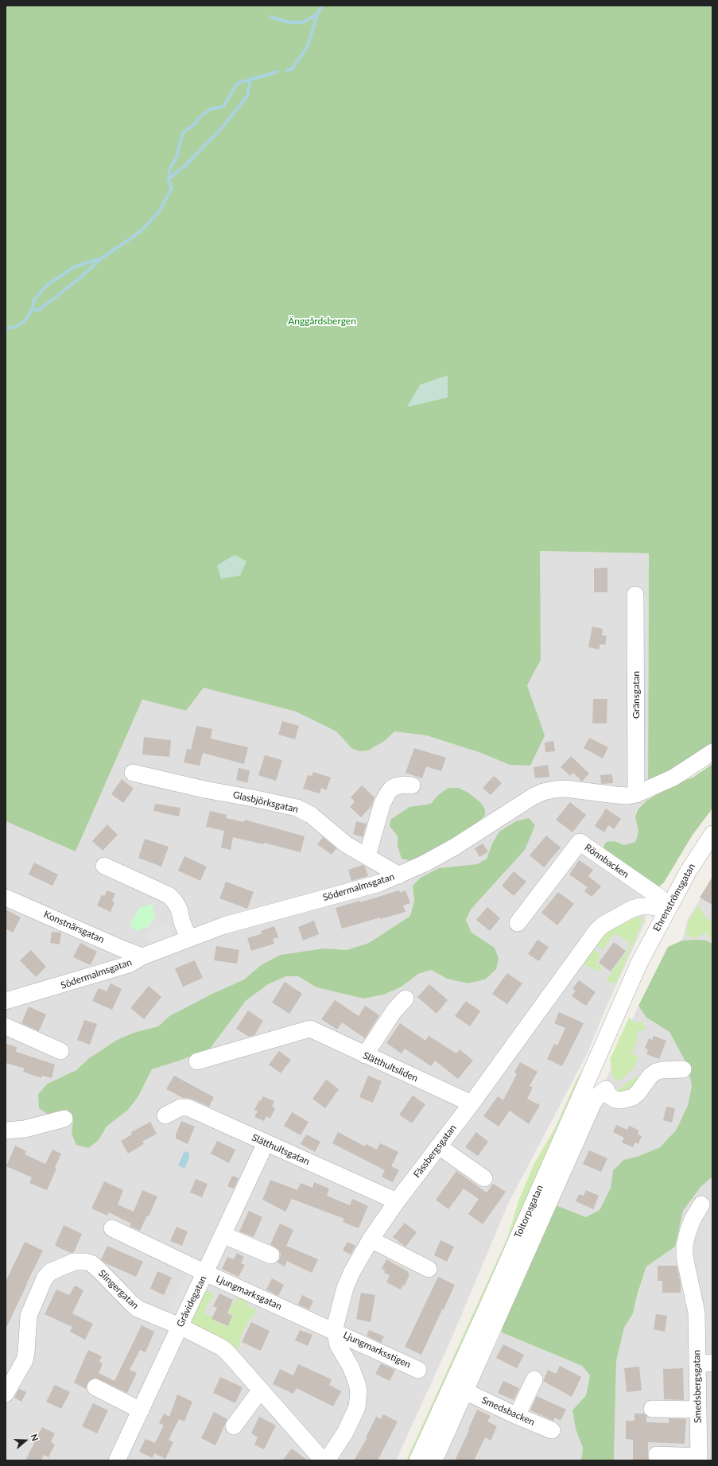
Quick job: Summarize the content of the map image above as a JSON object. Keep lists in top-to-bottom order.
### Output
{
  "streets": {
    "street": [
      "Gränsgatan",
      "Glasbjörksgatan",
      "Rönnbacken",
      "Södermalmsgatan",
      "Ehrenströmsgatan",
      "Konstnärsgatan",
      "Slätthultsliden",
      "Slätthultsgatan",
      "Fässbergsgatan",
      "Toltorpsgatan",
      "Slingergatan",
      "Ljungmarksgatan",
      "Gråvidegatan",
      "Ljungmarksstigen",
      "Smedsbergsgatan",
      "Smedsbacken"
    ]
  },
  "crossings": [
    ["Gränsgatan", "Södermalmsgatan"],
    ["Glasbjörksgatan", "Södermalmsgatan"],
    ["Rönnbacken", "Ehrenströmsgatan"],
    ["Rönnbacken", "Fässbergsgatan"],
    ["Södermalmsgatan", "Konstnärsgatan"],
    ["Ehrenströmsgatan", "Fässbergsgatan"],
    ["Ehrenströmsgatan", "Toltorpsgatan"],
    ["Slätthultsliden", "Fässbergsgatan"],
    ["Slätthultsgatan", "Fässbergsgatan"],
    ["Slätthultsgatan", "Gråvidegatan"],
    ["Fässbergsgatan", "Ljungmarksgatan"],
    ["Fässbergsgatan", "Ljungmarksstigen"],
    ["Toltorpsgatan", "Smedsbacken"],
    ["Slingergatan", "Gråvidegatan"],
    ["Ljungmarksgatan", "Gråvidegatan"],
    ["Ljungmarksgatan", "Ljungmarksstigen"]
  ],
  "parks": ["Änggårdsbergen"],
  "north": "right"
}
